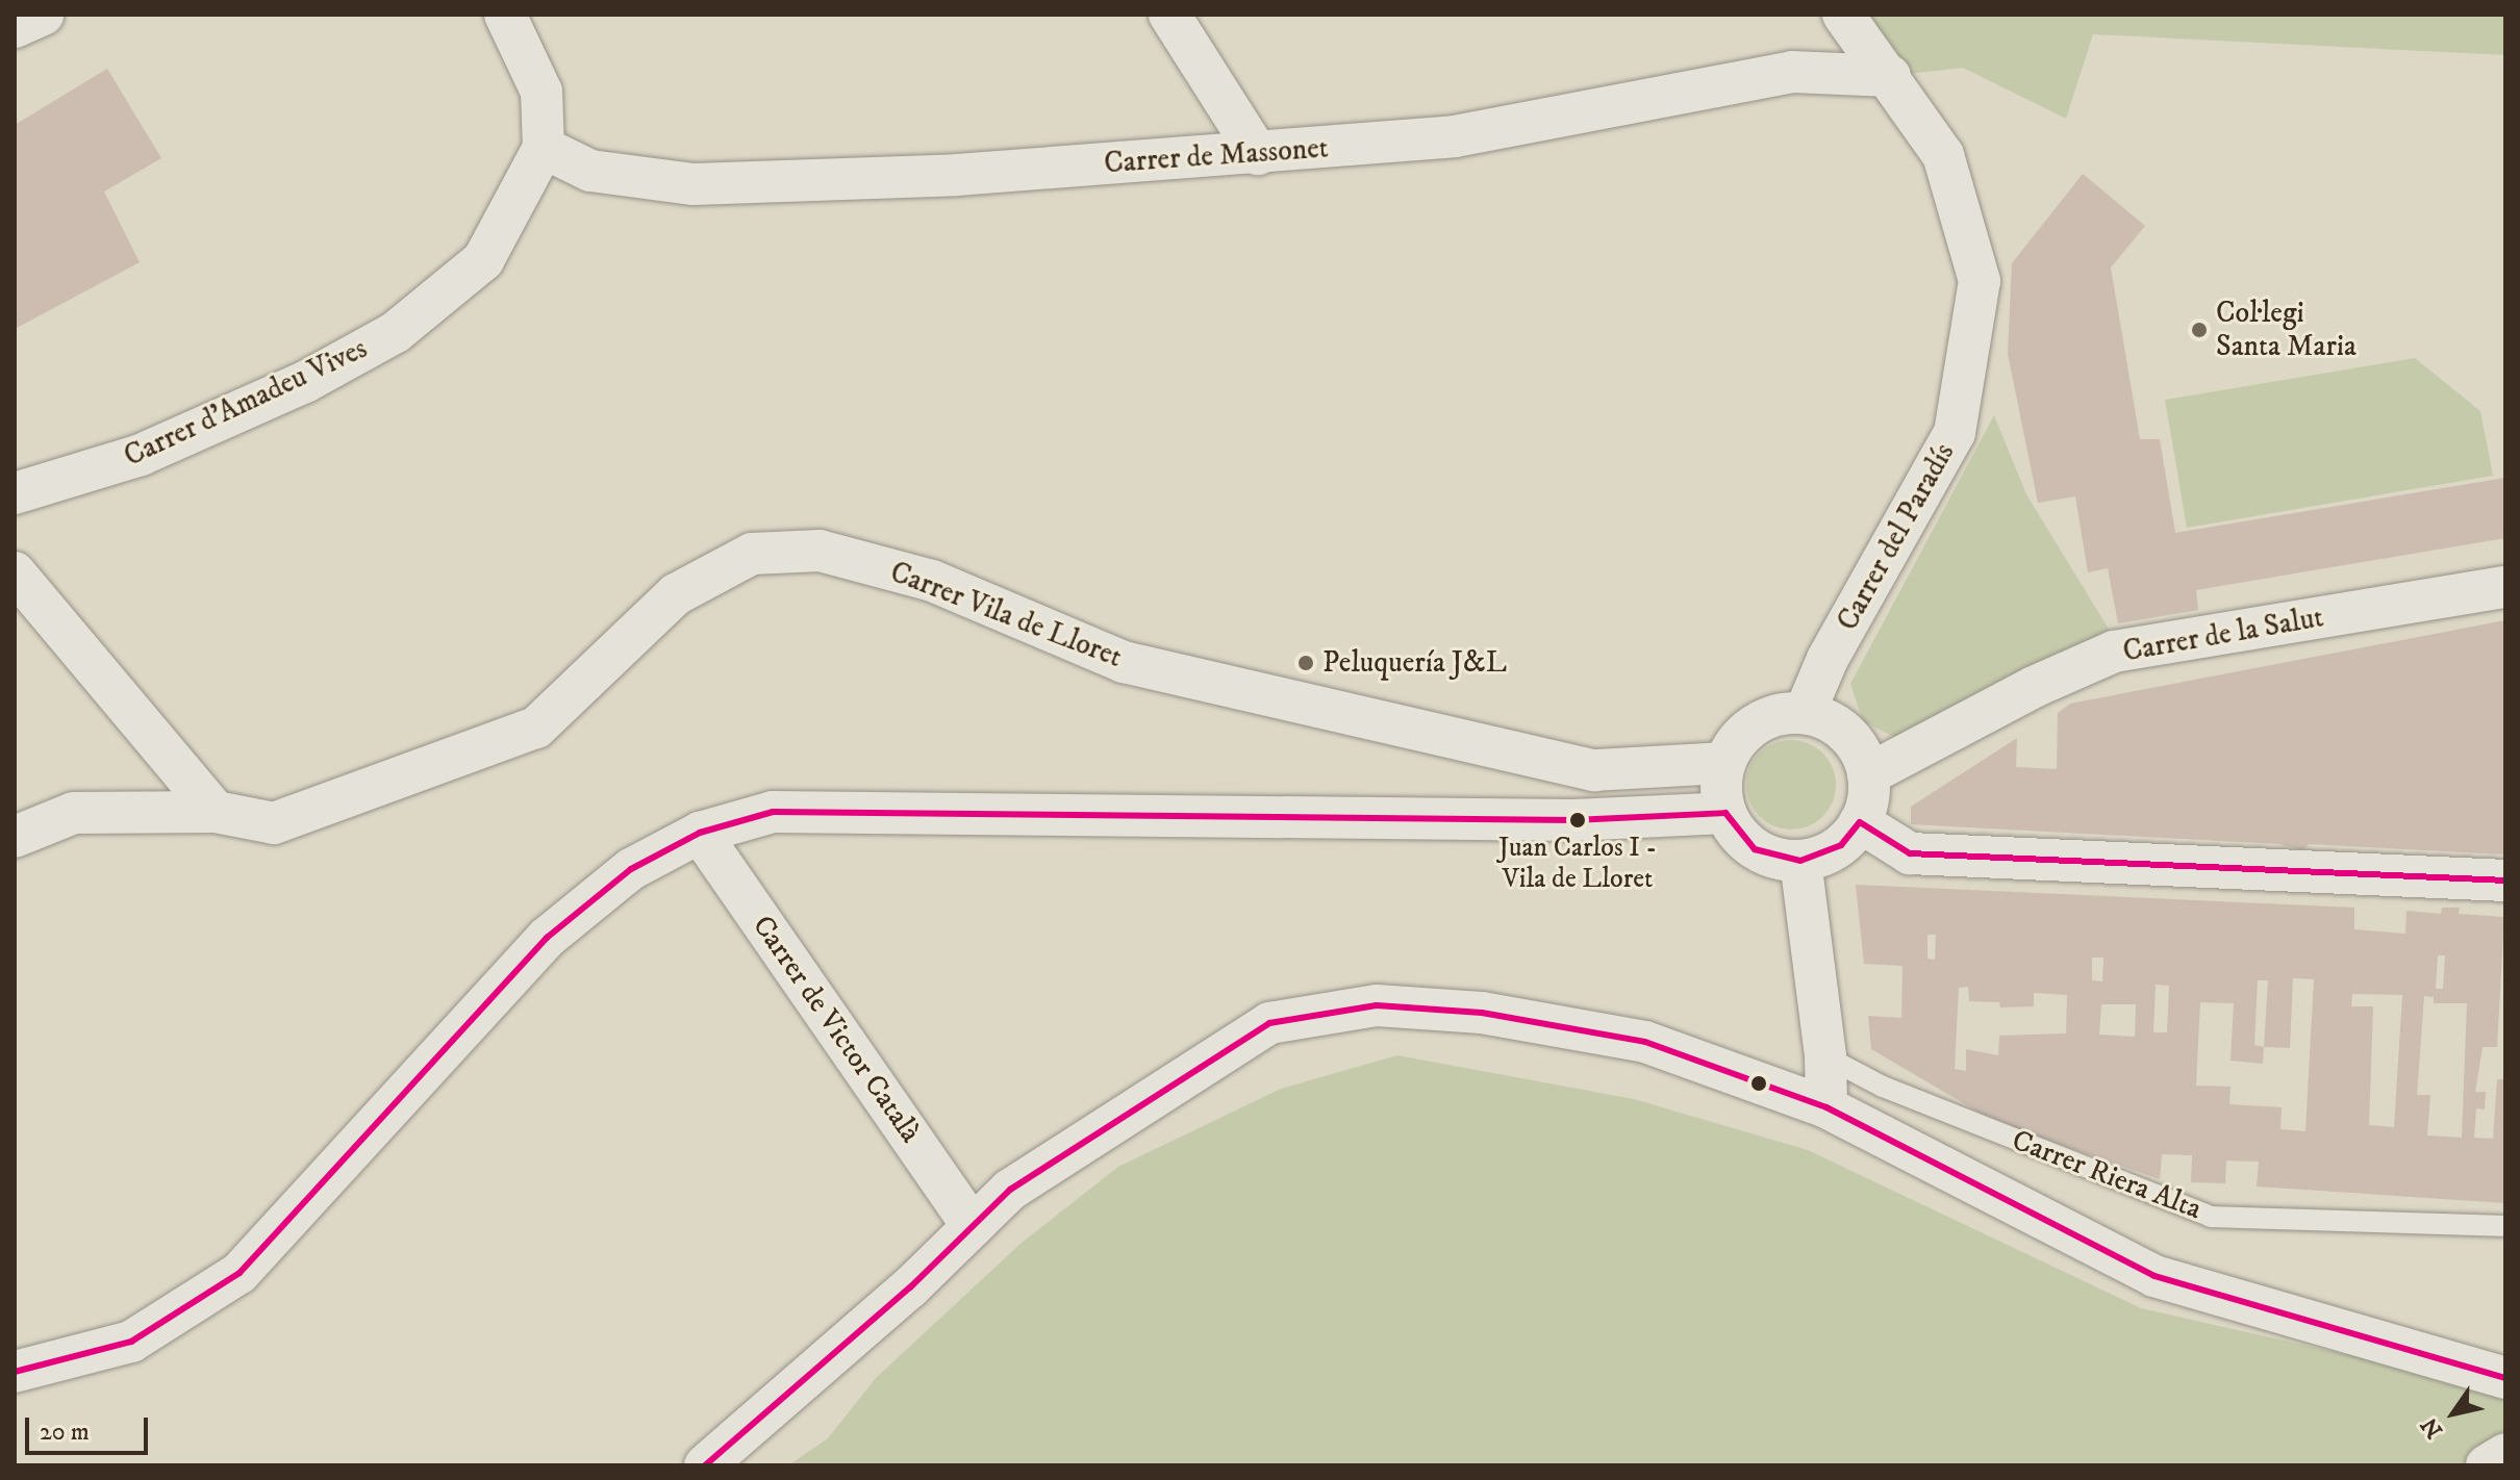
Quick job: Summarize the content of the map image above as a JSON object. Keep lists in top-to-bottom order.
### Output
{
  "streets": {
    "street": [
      "Carrer de Massonet",
      "Carrer d'Amadeu Vives",
      "Carrer del Paradís",
      "Carrer Vila de Lloret",
      "Carrer de la Salut",
      "Carrer de Victor Català"
    ],
    "lane": ["Carrer Riera Alta"]
  },
  "crossings": [
    ["Carrer de Massonet", "Carrer d'Amadeu Vives"],
    ["Carrer de Massonet", "Carrer del Paradís"],
    ["Carrer del Paradís", "Carrer Vila de Lloret"],
    ["Carrer del Paradís", "Carrer de la Salut"],
    ["Carrer Vila de Lloret", "Carrer de la Salut"]
  ],
  "places": ["Col·legi Santa Maria", "Peluquería J&L", "Juan Carlos I - Vila de Lloret"],
  "scale_bar": "20 m",
  "north": "bottom left"
}
